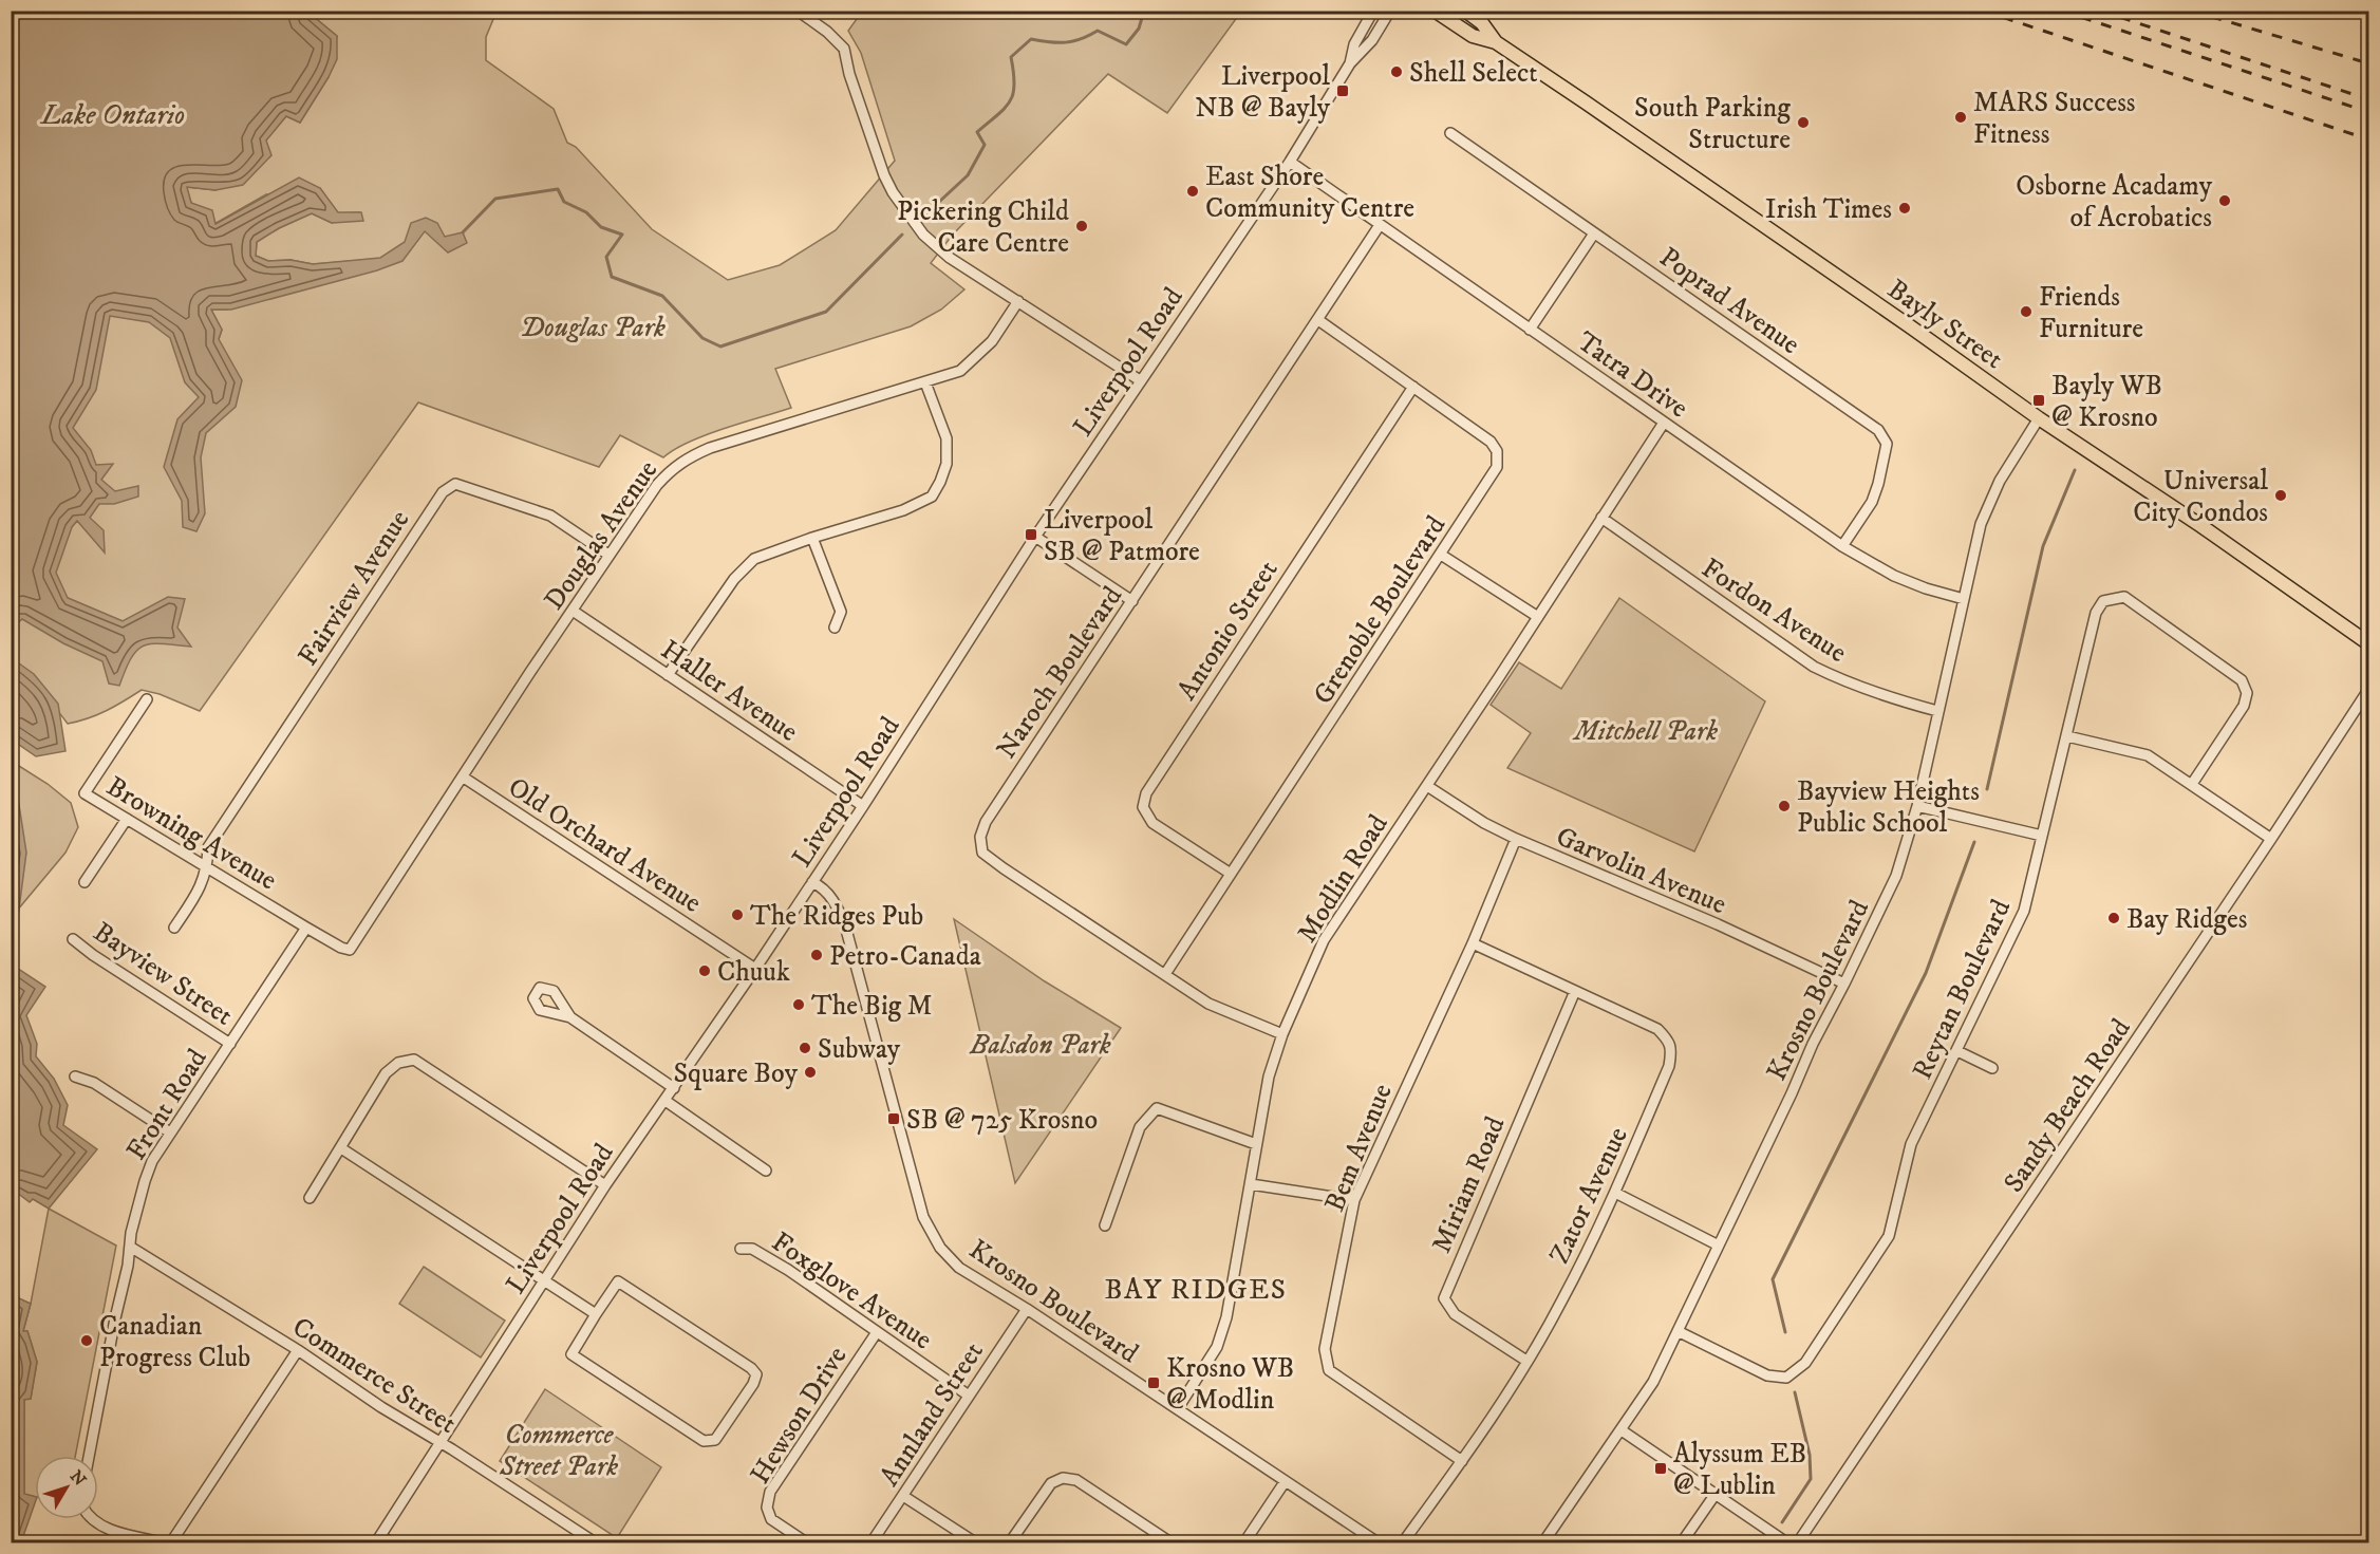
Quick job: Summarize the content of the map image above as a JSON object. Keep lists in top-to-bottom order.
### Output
{
  "streets": {
    "main road": ["Bayly Street"],
    "street": [
      "Poprad Avenue",
      "Liverpool Road",
      "Tatra Drive",
      "Douglas Avenue",
      "Fairview Avenue",
      "Grenoble Boulevard",
      "Fordon Avenue",
      "Antonio Street",
      "Naroch Boulevard",
      "Haller Avenue",
      "Browning Avenue",
      "Old Orchard Avenue",
      "Garvolin Avenue",
      "Modlin Road",
      "Bayview Street",
      "Reytan Boulevard",
      "Krosno Boulevard",
      "Front Road",
      "Sandy Beach Road",
      "Bem Avenue",
      "Miriam Road",
      "Zator Avenue",
      "Foxglove Avenue",
      "Commerce Street",
      "Annland Street",
      "Hewson Drive"
    ]
  },
  "crossings": [
    ["Poprad Avenue", "Tatra Drive"],
    ["Bayly Street", "Krosno Boulevard"],
    ["Liverpool Road", "Tatra Drive"],
    ["Liverpool Road", "Haller Avenue"],
    ["Liverpool Road", "Old Orchard Avenue"],
    ["Liverpool Road", "Krosno Boulevard"],
    ["Liverpool Road", "Commerce Street"],
    ["Tatra Drive", "Naroch Boulevard"],
    ["Tatra Drive", "Modlin Road"],
    ["Tatra Drive", "Krosno Boulevard"],
    ["Douglas Avenue", "Fairview Avenue"],
    ["Douglas Avenue", "Haller Avenue"],
    ["Douglas Avenue", "Browning Avenue"],
    ["Douglas Avenue", "Old Orchard Avenue"],
    ["Fairview Avenue", "Browning Avenue"],
    ["Grenoble Boulevard", "Antonio Street"],
    ["Grenoble Boulevard", "Naroch Boulevard"],
    ["Fordon Avenue", "Modlin Road"],
    ["Fordon Avenue", "Krosno Boulevard"],
    ["Naroch Boulevard", "Modlin Road"],
    ["Browning Avenue", "Front Road"],
    ["Garvolin Avenue", "Modlin Road"],
    ["Garvolin Avenue", "Krosno Boulevard"],
    ["Garvolin Avenue", "Bem Avenue"],
    ["Modlin Road", "Krosno Boulevard"],
    ["Bayview Street", "Front Road"],
    ["Reytan Boulevard", "Krosno Boulevard"],
    ["Krosno Boulevard", "Annland Street"],
    ["Front Road", "Commerce Street"],
    ["Bem Avenue", "Zator Avenue"],
    ["Miriam Road", "Zator Avenue"],
    ["Foxglove Avenue", "Annland Street"],
    ["Foxglove Avenue", "Hewson Drive"]
  ],
  "districts": ["BAY RIDGES"],
  "water": ["Lake Ontario"],
  "parks": [
    "Douglas Park",
    "Mitchell Park",
    "Balsdon Park",
    "Commerce Street Park"
  ],
  "places": {
    "other": [
      "Shell Select",
      "MARS Success Fitness",
      "South Parking Structure",
      "East Shore Community Centre",
      "Osborne Acadamy of Acrobatics",
      "Irish Times",
      "Pickering Child Care Centre",
      "Friends Furniture",
      "Universal City Condos",
      "Bayview Heights Public School",
      "The Ridges Pub",
      "Bay Ridges",
      "Petro-Canada",
      "Chuuk",
      "The Big M",
      "Subway",
      "Square Boy",
      "Canadian Progress Club"
    ],
    "transit": [
      "Liverpool NB @ Bayly",
      "Bayly WB @ Krosno",
      "Liverpool SB @ Patmore",
      "SB @ 725 Krosno",
      "Krosno WB @ Modlin",
      "Alyssum EB @ Lublin"
    ]
  },
  "north": "top right"
}
